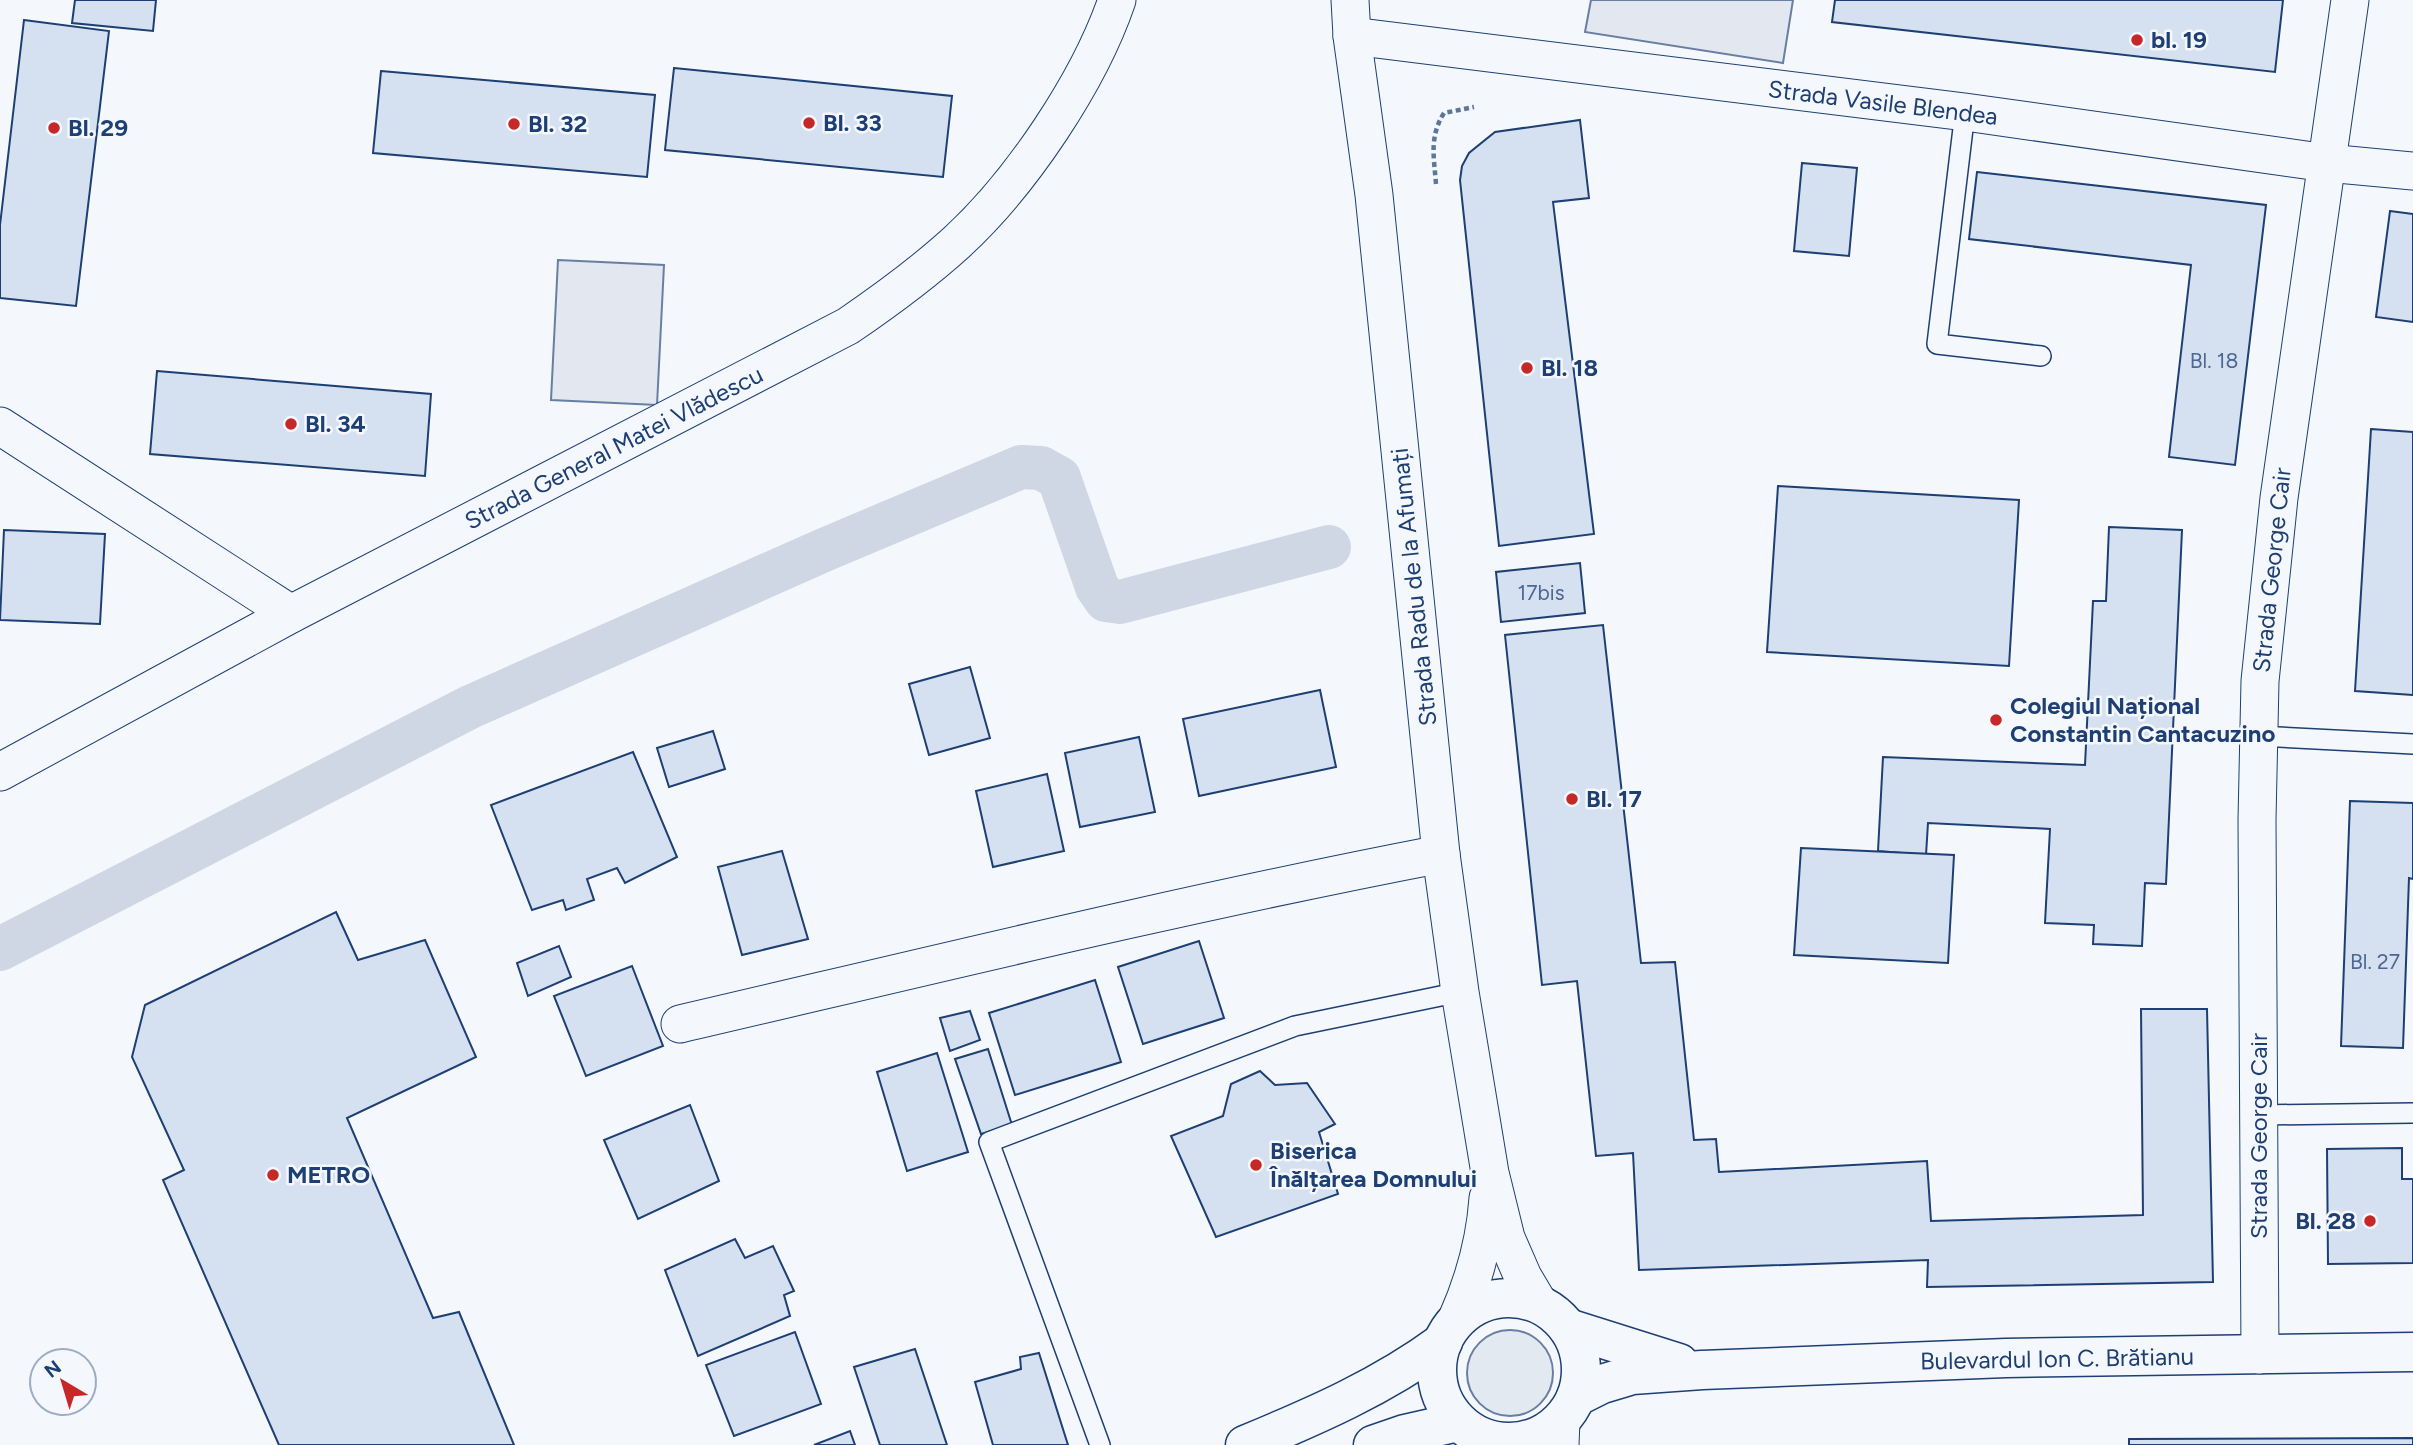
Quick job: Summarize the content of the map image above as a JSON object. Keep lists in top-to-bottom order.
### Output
{
  "streets": {
    "main road": ["Bulevardul Ion C. Brătianu"],
    "street": [
      "Strada Vasile Blendea",
      "Strada General Matei Vlădescu",
      "Strada George Cair",
      "Strada Radu de la Afumați"
    ]
  },
  "crossings": [
    ["Strada Vasile Blendea", "Strada George Cair"],
    ["Strada Vasile Blendea", "Strada Radu de la Afumați"],
    ["Strada George Cair", "Bulevardul Ion C. Brătianu"],
    ["Strada Radu de la Afumați", "Bulevardul Ion C. Brătianu"]
  ],
  "places": [
    "bl. 19",
    "Bl. 33",
    "Bl. 32",
    "Bl. 29",
    "Bl. 18",
    "Bl. 34",
    "Colegiul Național Constantin Cantacuzino",
    "Bl. 17",
    "Biserica Înălțarea Domnului",
    "METRO",
    "Bl. 28"
  ],
  "house_numbers": ["Bl. 18", "17bis", "Bl. 27"],
  "north": "top left"
}
